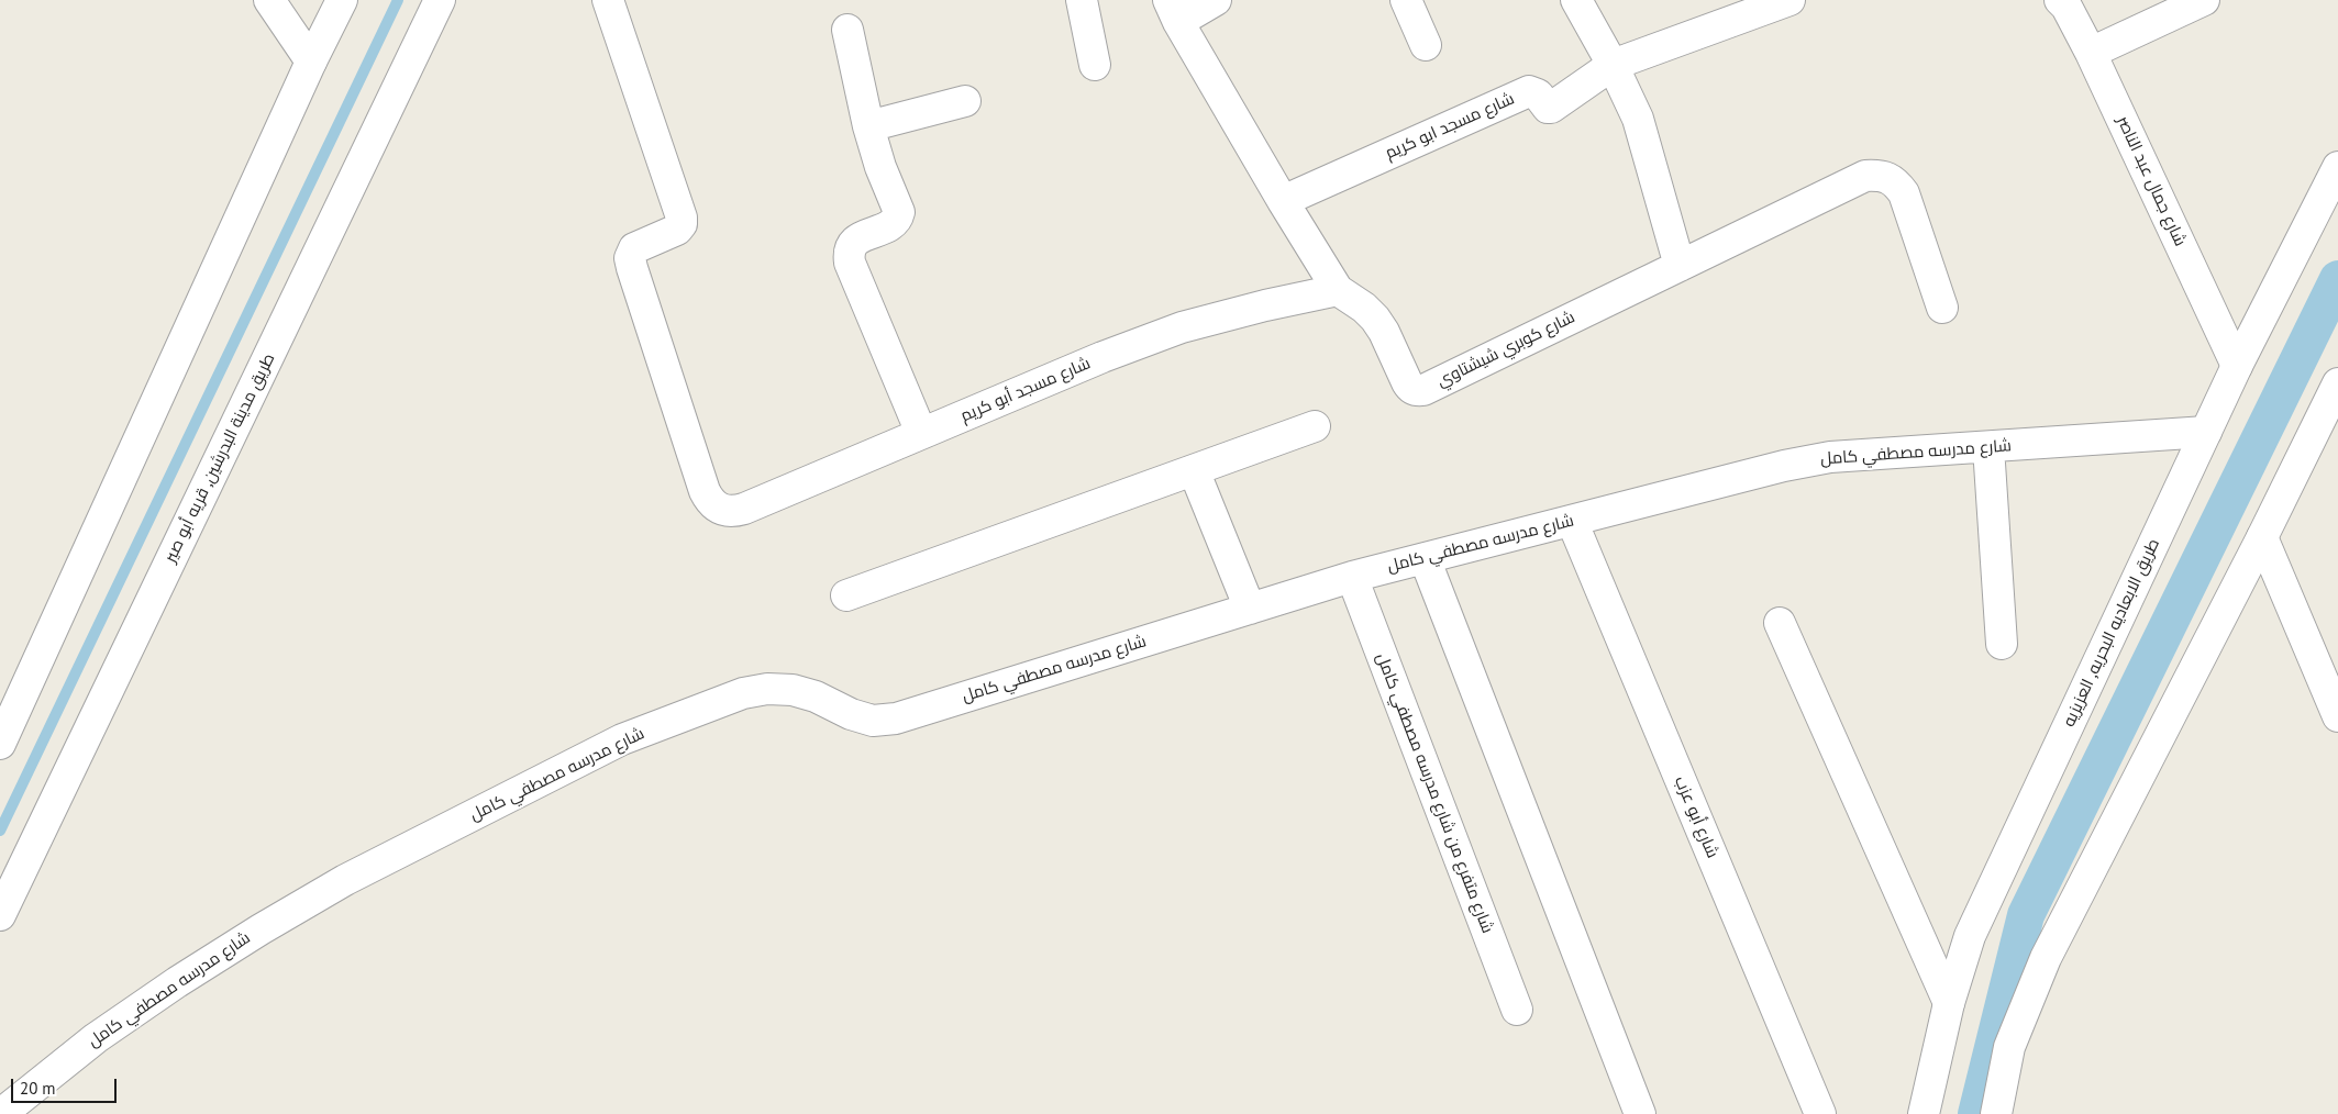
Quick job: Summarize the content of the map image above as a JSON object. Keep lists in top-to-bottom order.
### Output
{
  "streets": {
    "street": [
      "شارع مسجد ابو كريم",
      "شارع جمال عبد الناصر",
      "شارع كوبري شيشتاوي",
      "شارع مسجد أبو كريم",
      "شارع مدرسه مصطفي كامل",
      "طريق مدينة البدرشين, قريه أبو صير",
      "طريق الابعاديه البحريه, العزيزيه",
      "شارع متفرع من شارع مدرسه مصطفي كامل",
      "شارع أبو عزب"
    ]
  },
  "crossings": [
    ["شارع مسجد ابو كريم", "شارع كوبري شيشتاوي"],
    ["شارع جمال عبد الناصر", "طريق الابعاديه البحريه, العزيزيه"],
    ["شارع كوبري شيشتاوي", "شارع مسجد أبو كريم"],
    ["شارع مدرسه مصطفي كامل", "طريق الابعاديه البحريه, العزيزيه"],
    ["شارع مدرسه مصطفي كامل", "شارع متفرع من شارع مدرسه مصطفي كامل"],
    ["شارع مدرسه مصطفي كامل", "شارع أبو عزب"]
  ],
  "scale_bar": "20 m"
}
